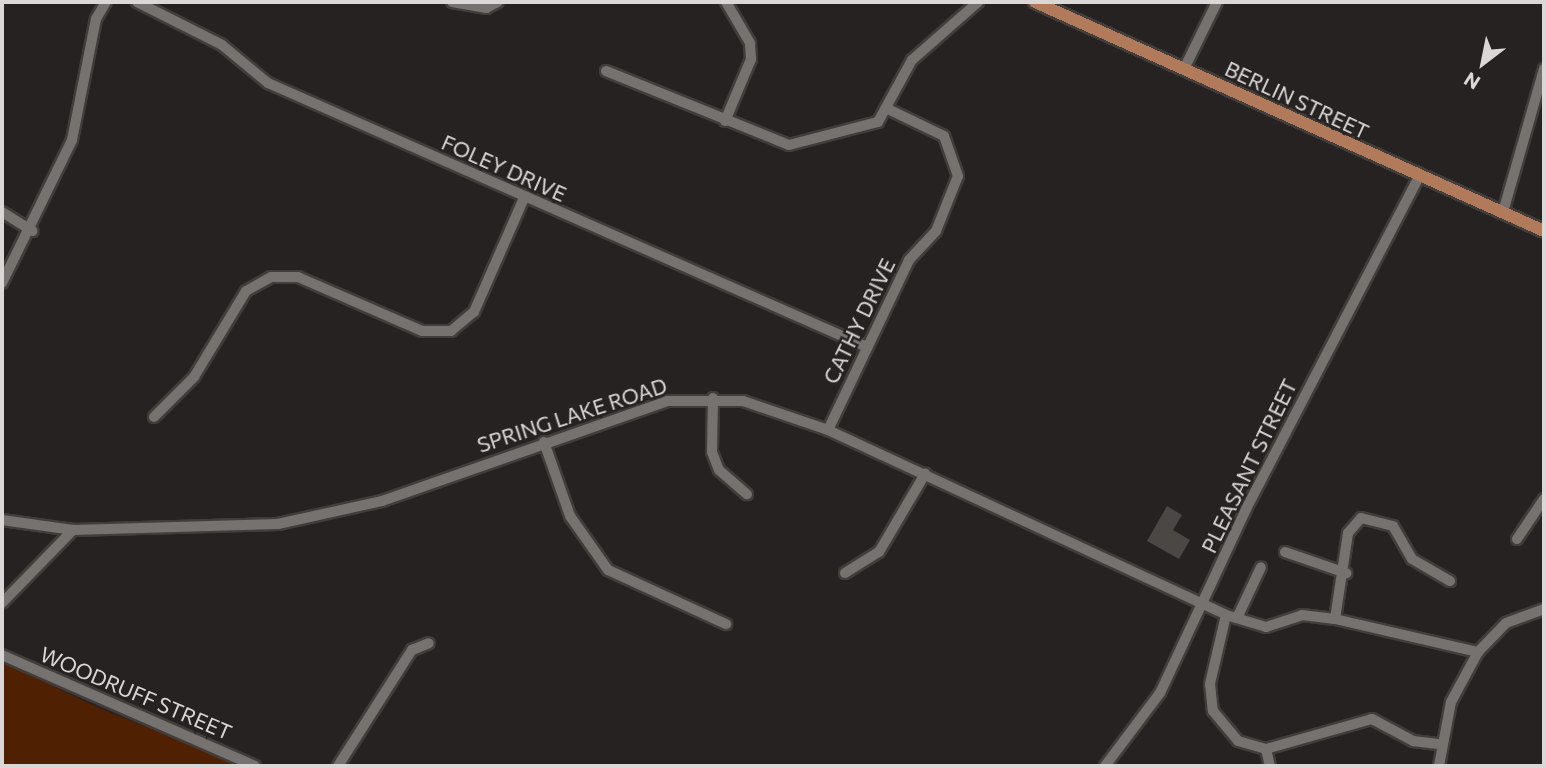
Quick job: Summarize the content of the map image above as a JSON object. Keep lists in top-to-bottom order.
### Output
{
  "streets": {
    "main road": ["BERLIN STREET"],
    "street": [
      "FOLEY DRIVE",
      "CATHY DRIVE",
      "SPRING LAKE ROAD",
      "PLEASANT STREET",
      "WOODRUFF STREET"
    ]
  },
  "crossings": [
    ["BERLIN STREET", "PLEASANT STREET"],
    ["FOLEY DRIVE", "CATHY DRIVE"],
    ["CATHY DRIVE", "SPRING LAKE ROAD"],
    ["SPRING LAKE ROAD", "PLEASANT STREET"]
  ],
  "north": "bottom left"
}
